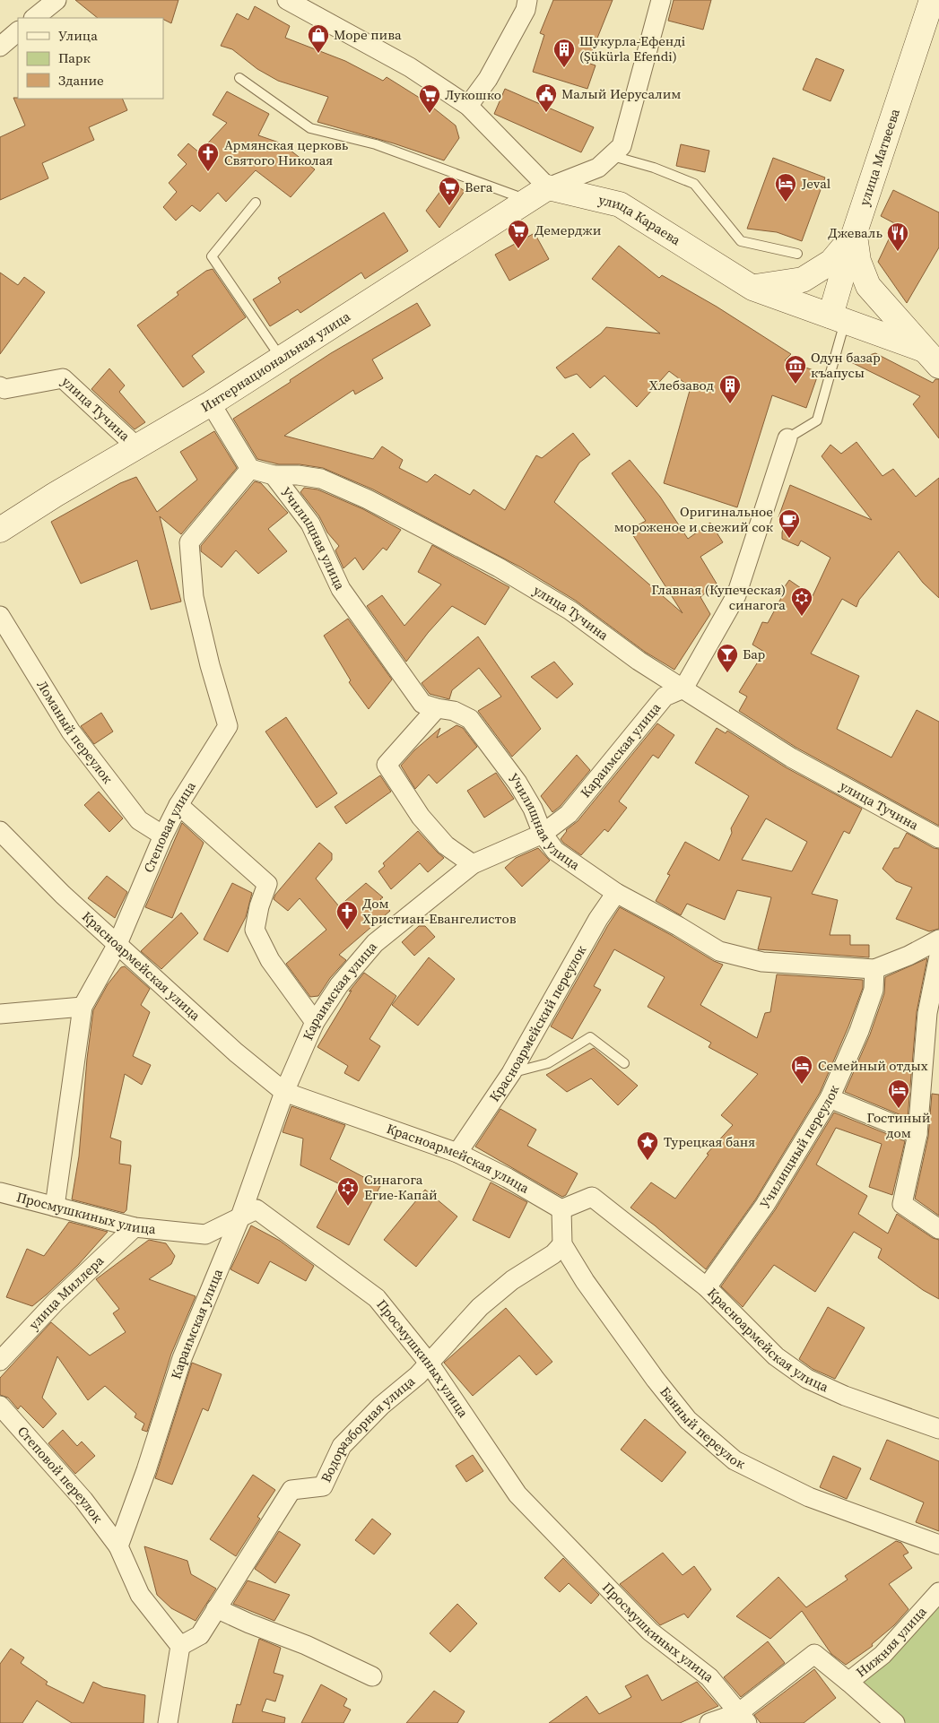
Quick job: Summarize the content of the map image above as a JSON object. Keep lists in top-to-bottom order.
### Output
{
  "streets": {
    "main road": ["улица Матвеева", "улица Караева", "Интернациональная улица"],
    "street": [
      "улица Тучина",
      "Училищная улица",
      "Ломаный переулок",
      "Караимская улица",
      "Степовая улица",
      "Красноармейская улица",
      "Красноармейский переулок",
      "Училищный переулок",
      "Просмушкиных улица",
      "улица Миллера",
      "Банный переулок",
      "Водоразборная улица",
      "Степовой переулок",
      "Нижняя улица"
    ]
  },
  "crossings": [
    ["улица Матвеева", "улица Караева"],
    ["улица Караева", "Интернациональная улица"],
    ["Интернациональная улица", "улица Тучина"],
    ["улица Тучина", "Училищная улица"],
    ["улица Тучина", "Караимская улица"],
    ["улица Тучина", "Степовая улица"],
    ["Училищная улица", "Караимская улица"],
    ["Училищная улица", "Красноармейский переулок"],
    ["Училищная улица", "Училищный переулок"],
    ["Ломаный переулок", "Степовая улица"],
    ["Караимская улица", "Красноармейская улица"],
    ["Караимская улица", "Просмушкиных улица"],
    ["Караимская улица", "Степовой переулок"],
    ["Степовая улица", "Красноармейская улица"],
    ["Степовая улица", "Просмушкиных улица"],
    ["Красноармейская улица", "Красноармейский переулок"],
    ["Красноармейская улица", "Училищный переулок"],
    ["Красноармейская улица", "Банный переулок"],
    ["Просмушкиных улица", "улица Миллера"],
    ["Просмушкиных улица", "Водоразборная улица"],
    ["Просмушкиных улица", "Нижняя улица"],
    ["Банный переулок", "Водоразборная улица"]
  ],
  "places": {
    "shop": ["Море пива"],
    "building": ["Шукурла-Ефенді (Şükürla Efendi)", "Хлебзавод"],
    "public building": ["Малый Иерусалим"],
    "supermarket": ["Лукошко", "Вега", "Демерджи"],
    "church": ["Армянская церковь Святого Николая", "Дом Христиан-Евангелистов"],
    "hotel": ["Jeval", "Семейный отдых", "Гостиный дом"],
    "restaurant": ["Джеваль"],
    "museum": ["Одун базар къапусы"],
    "cafe": ["Оригинальное мороженое и свежий сок"],
    "synagogue": ["Главная (Купеческая) синагога", "Синагога Егие-Капай"],
    "bar": ["Бар"],
    "place": ["Турецкая баня"]
  },
  "legend": ["Улица", "Парк", "Здание"]
}
